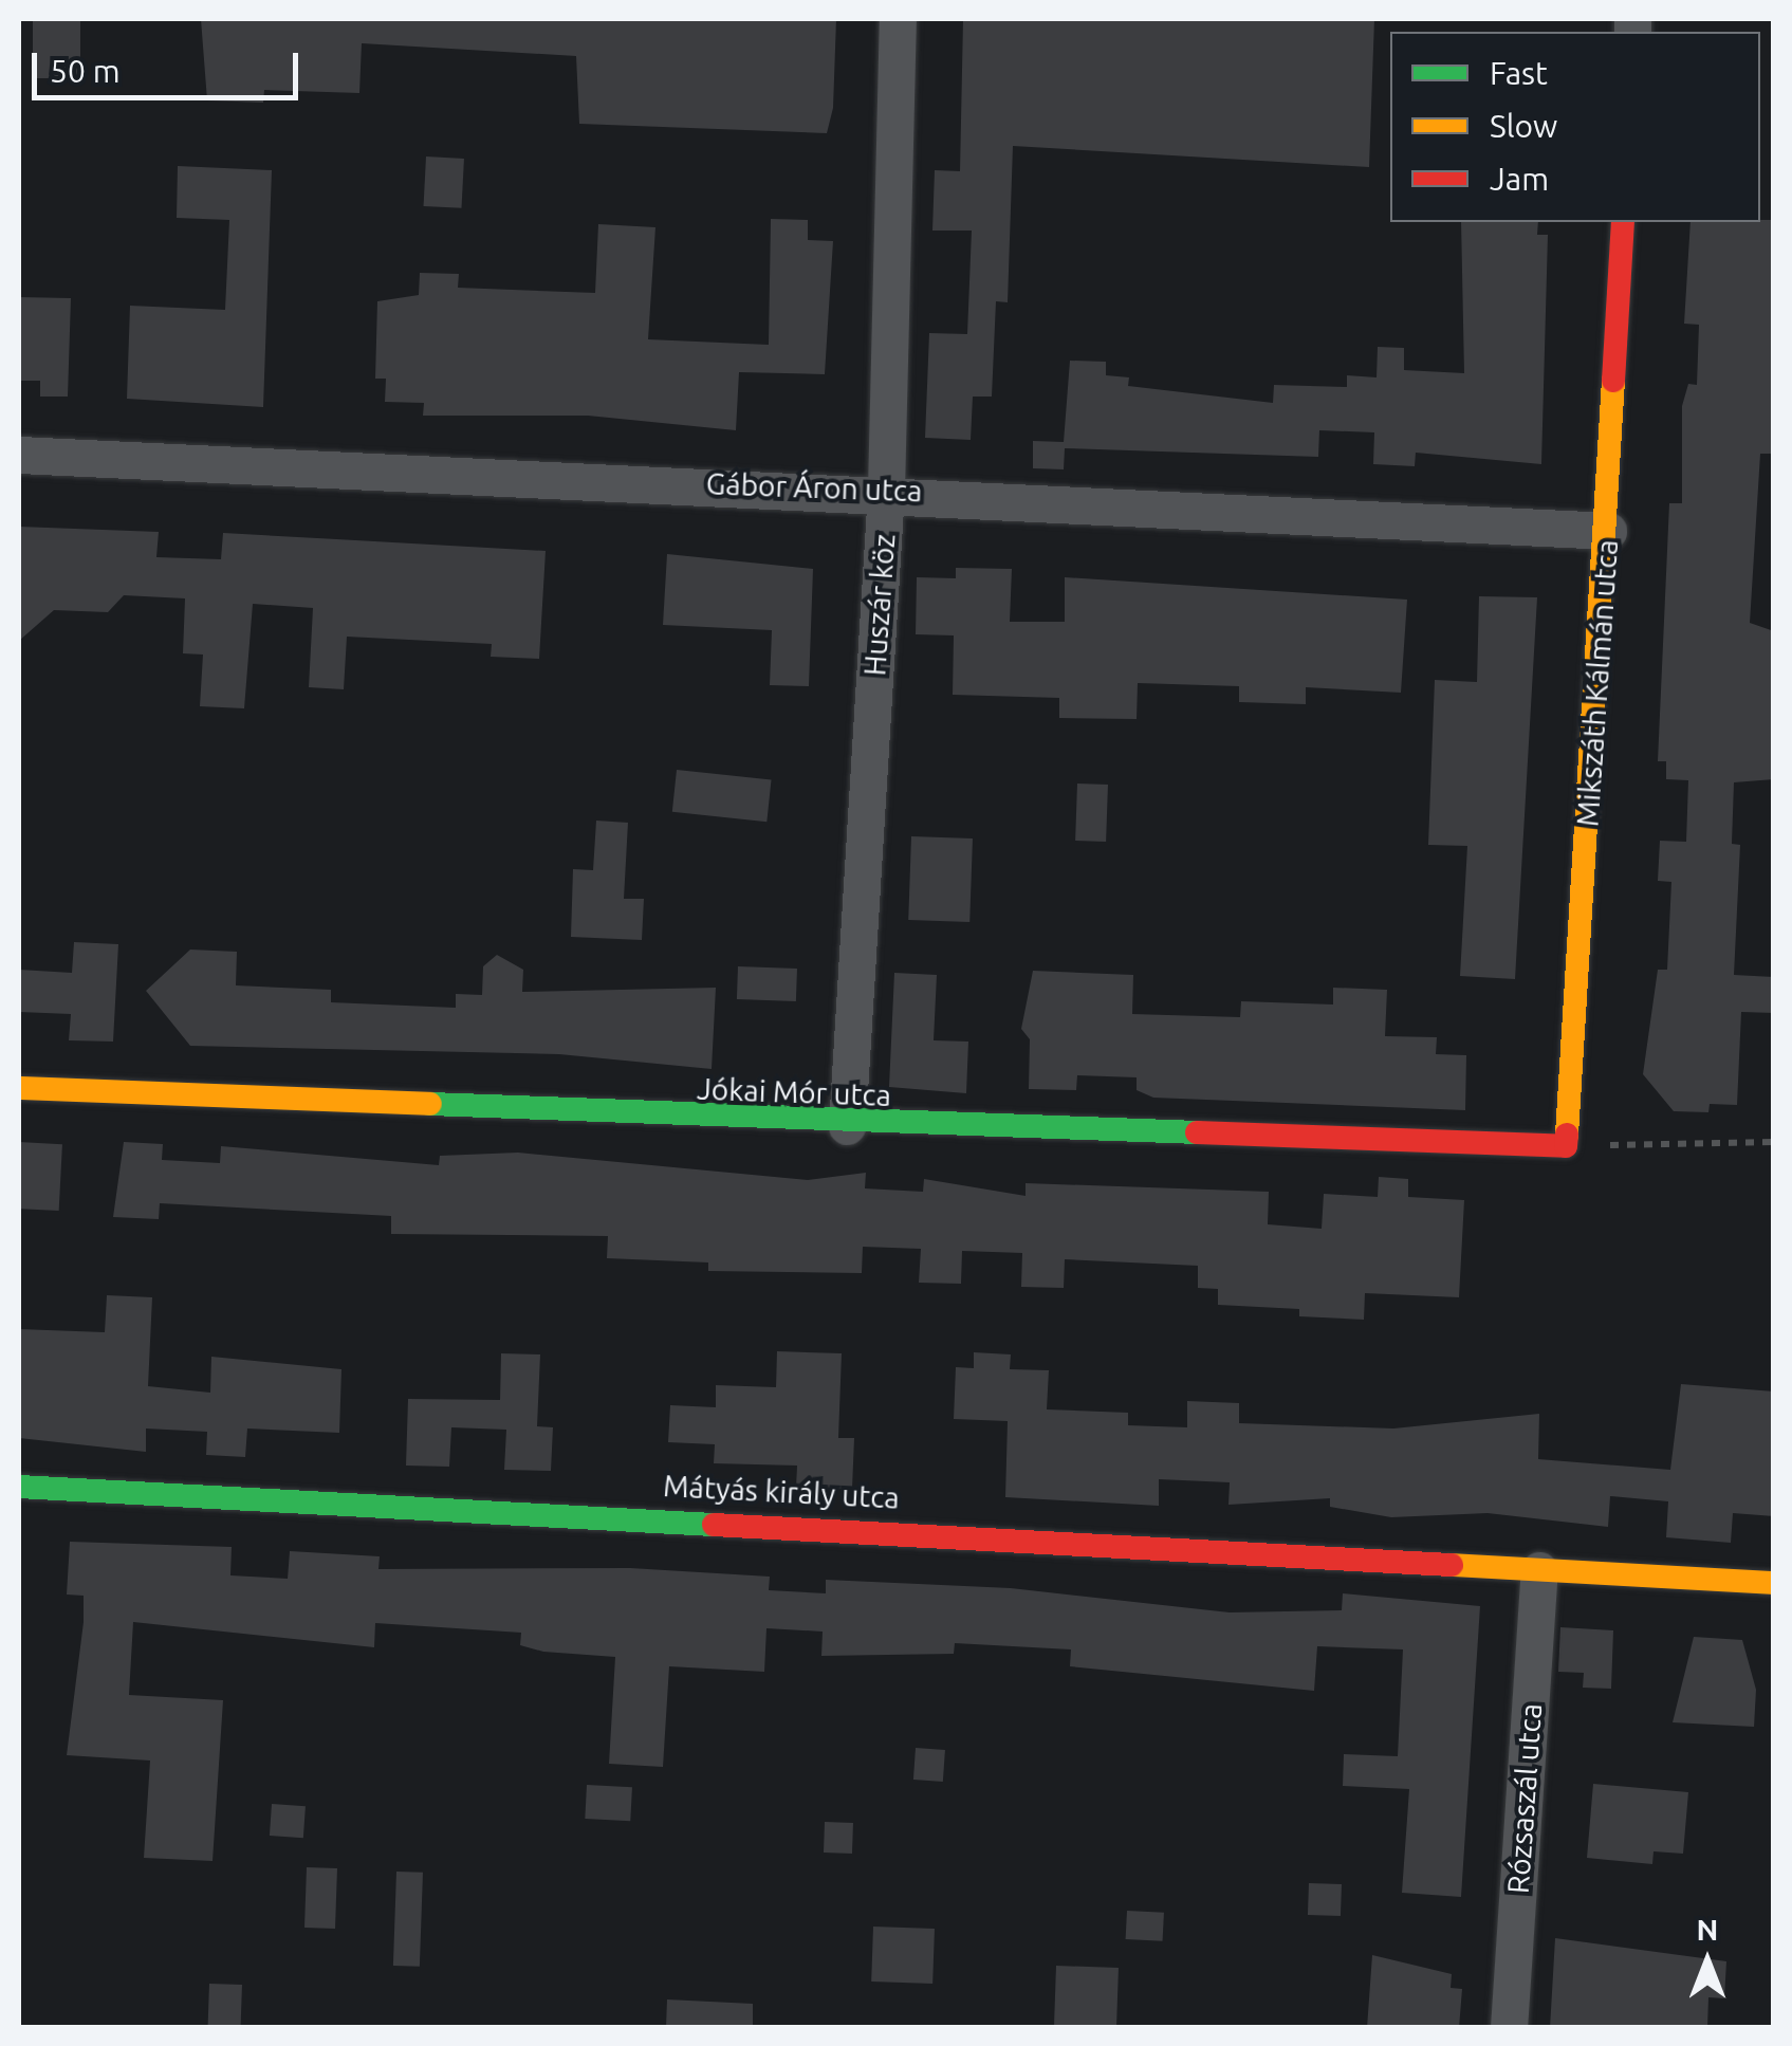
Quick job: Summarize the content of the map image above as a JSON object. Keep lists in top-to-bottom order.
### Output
{
  "streets": {
    "street": [
      "Gábor Áron utca",
      "Huszár köz",
      "Mikszáth Kálmán utca",
      "Jókai Mór utca",
      "Mátyás király utca",
      "Rózsaszál utca"
    ]
  },
  "crossings": [
    ["Gábor Áron utca", "Huszár köz"],
    ["Gábor Áron utca", "Mikszáth Kálmán utca"],
    ["Huszár köz", "Jókai Mór utca"],
    ["Mikszáth Kálmán utca", "Jókai Mór utca"],
    ["Mátyás király utca", "Rózsaszál utca"]
  ],
  "legend": ["Fast", "Slow", "Jam"],
  "scale_bar": "50 m",
  "north": "top"
}
